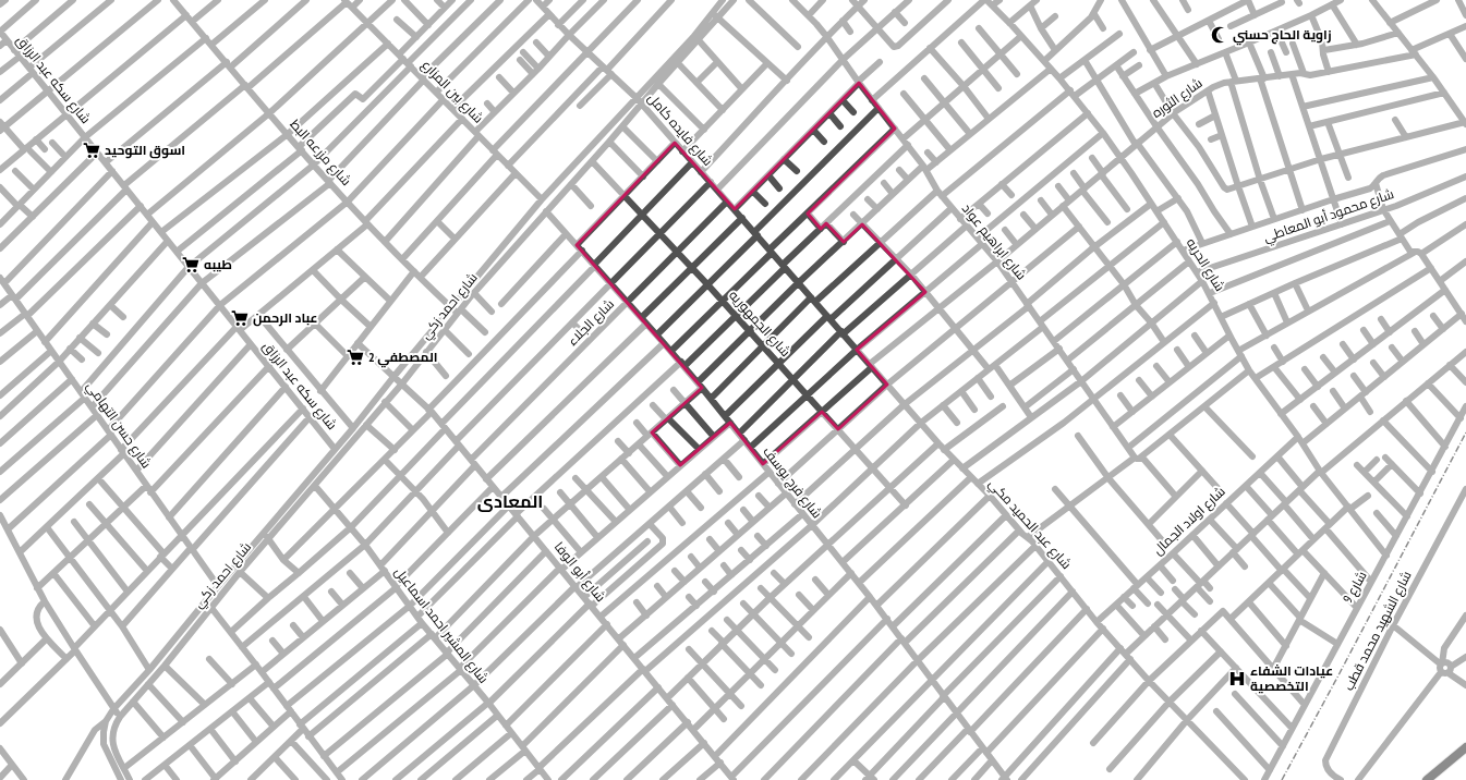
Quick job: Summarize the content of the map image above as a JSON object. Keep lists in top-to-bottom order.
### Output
{
  "streets": {
    "street": [
      "شارع سكه عبد الرزاق",
      "شارع بين المزارع",
      "شارع الثوره",
      "شارع فايده كامل",
      "شارع مزرعه البط",
      "شارع محمود أبو المعاطي",
      "شارع ابراهيم عواد",
      "شارع الحريه",
      "شارع احمد زكي",
      "شارع الجلاء",
      "شارع الجمهوريه",
      "شارع حسن التهامي",
      "شارع فرج يوسف",
      "شارع اولاد الجمال",
      "شارع عبد الحميد مكي",
      "شارع أبو الوفا",
      "شارع 9",
      "شارع المشير احمد اسماعيل",
      "شارع الشهيد محمد قطب"
    ]
  },
  "crossings": [
    ["شارع سكه عبد الرزاق", "شارع احمد زكي"],
    ["شارع بين المزارع", "شارع احمد زكي"],
    ["شارع الثوره", "شارع ابراهيم عواد"],
    ["شارع الثوره", "شارع الحريه"],
    ["شارع الثوره", "شارع الجمهوريه"],
    ["شارع الثوره", "شارع فرج يوسف"],
    ["شارع الثوره", "شارع عبد الحميد مكي"],
    ["شارع فايده كامل", "شارع احمد زكي"],
    ["شارع فايده كامل", "شارع الجلاء"],
    ["شارع فايده كامل", "شارع عبد الحميد مكي"],
    ["شارع مزرعه البط", "شارع احمد زكي"],
    ["شارع محمود أبو المعاطي", "شارع الحريه"],
    ["شارع الحريه", "شارع اولاد الجمال"],
    ["شارع الحريه", "شارع 9"],
    ["شارع احمد زكي", "شارع الجمهوريه"],
    ["شارع احمد زكي", "شارع حسن التهامي"],
    ["شارع احمد زكي", "شارع فرج يوسف"],
    ["شارع احمد زكي", "شارع أبو الوفا"],
    ["شارع احمد زكي", "شارع المشير احمد اسماعيل"],
    ["شارع الجلاء", "شارع الجمهوريه"],
    ["شارع الجلاء", "شارع فرج يوسف"],
    ["شارع الجلاء", "شارع أبو الوفا"],
    ["شارع الجلاء", "شارع المشير احمد اسماعيل"],
    ["شارع اولاد الجمال", "شارع عبد الحميد مكي"]
  ],
  "districts": ["المعادى"],
  "places": {
    "mosque": ["زاوية الحاج حسني"],
    "supermarket": [
      "اسوق التوحيد",
      "طيبه",
      "عباد الرحمن",
      "المصطفي 2"
    ],
    "hospital": ["عيادات الشفاء التخصصية"]
  }
}
